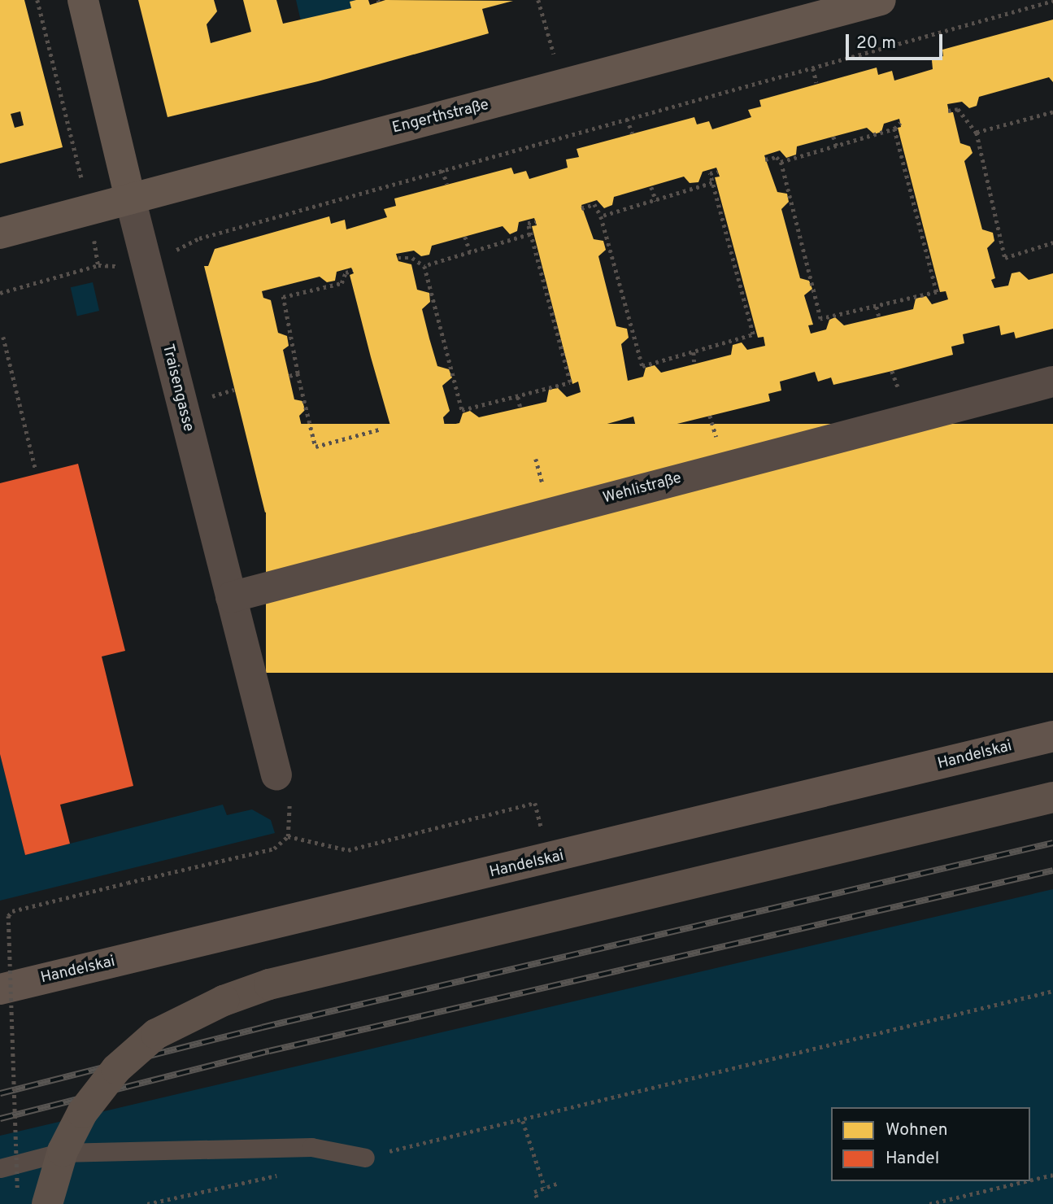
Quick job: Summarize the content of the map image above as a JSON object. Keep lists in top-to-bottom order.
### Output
{
  "streets": {
    "main road": ["Handelskai"],
    "street": ["Engerthstraße", "Traisengasse", "Wehlistraße"]
  },
  "crossings": [
    ["Engerthstraße", "Traisengasse"],
    ["Traisengasse", "Wehlistraße"]
  ],
  "legend": ["Wohnen", "Handel"],
  "scale_bar": "20 m"
}
